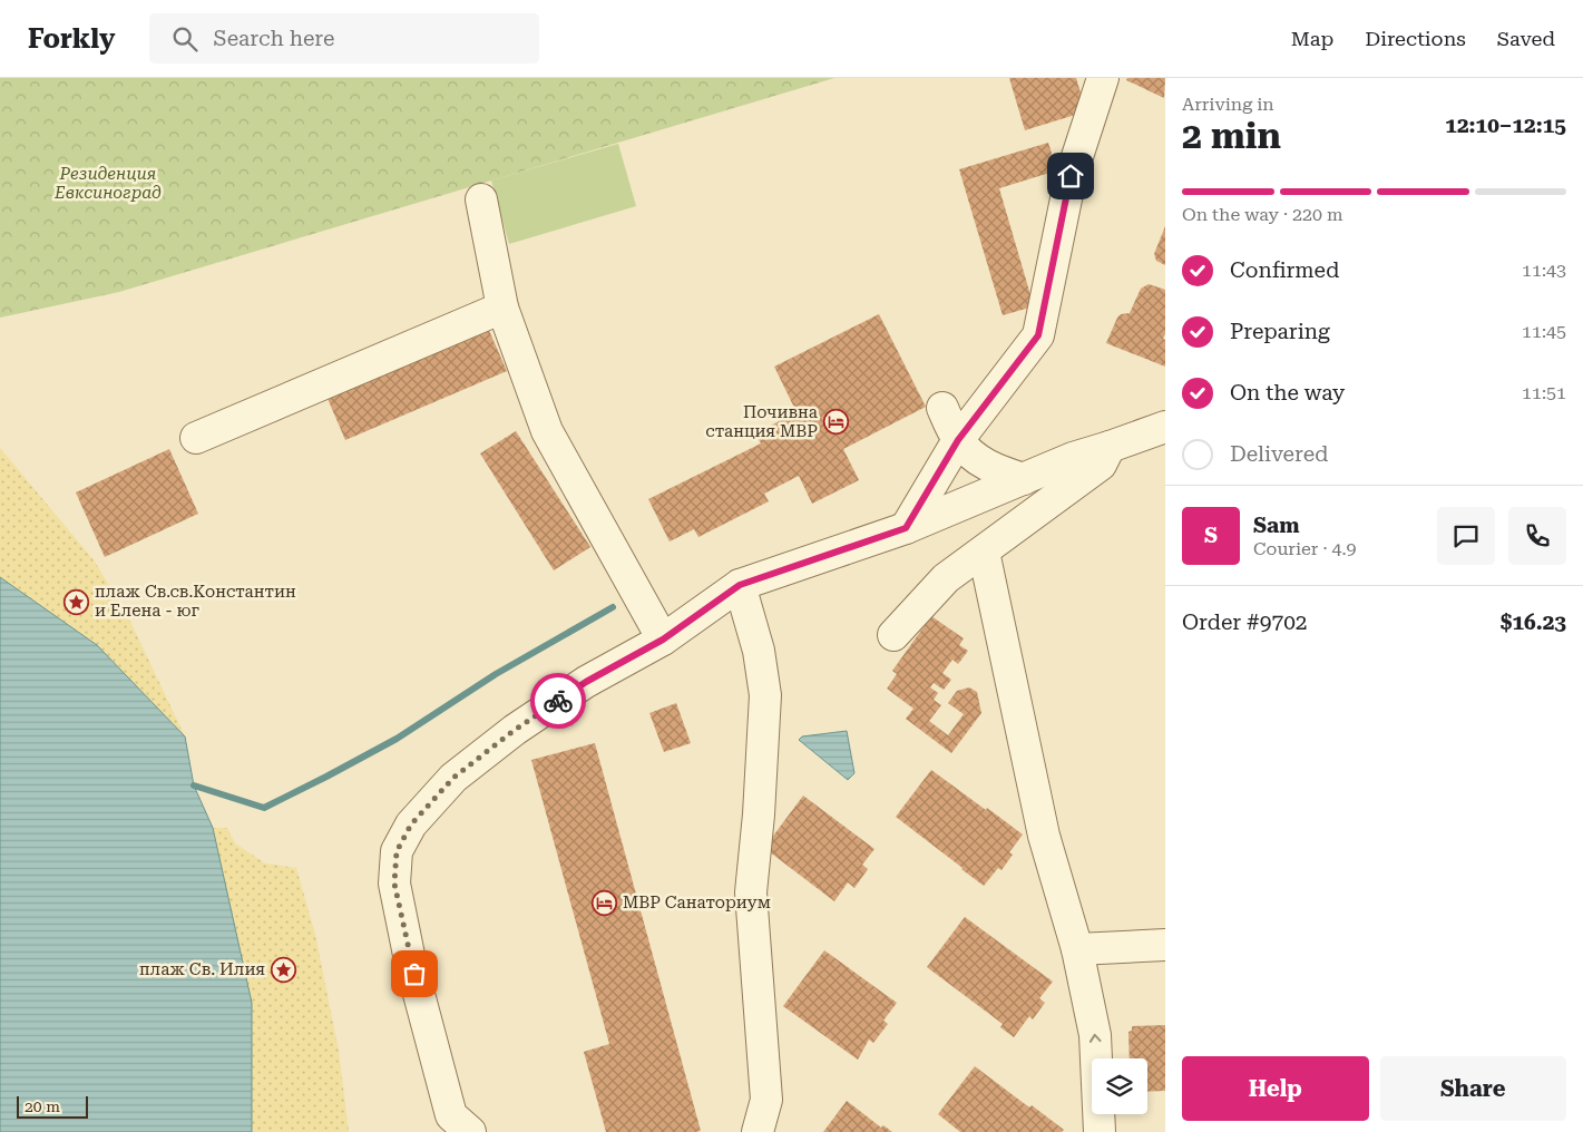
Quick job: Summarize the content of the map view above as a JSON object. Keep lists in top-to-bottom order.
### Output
{
  "parks": ["Резиденция Евксиноград"],
  "places": {
    "hotel": ["Почивна станция МВР", "МВР Санаториум"],
    "place": ["плаж Св.св.Константин и Елена - юг", "плаж Св. Илия"]
  },
  "scale_bar": "20 m",
  "page": {
    "header": "Forkly",
    "search": "Search here",
    "nav": ["Map", "Directions", "Saved"],
    "heading": ["2 min", "Arriving in", "12:10–12:15"],
    "panel": [
      "Sam",
      "Courier · 4.9",
      "Order #9702",
      "$16.23"
    ],
    "bar": "On the way · 220 m",
    "list": [
      ["Confirmed", "11:43"],
      ["Preparing", "11:45"],
      ["On the way", "11:51"],
      "Delivered"
    ],
    "round": "S",
    "buttons": ["Help", "Share"],
    "scale": "20 m"
  }
}
